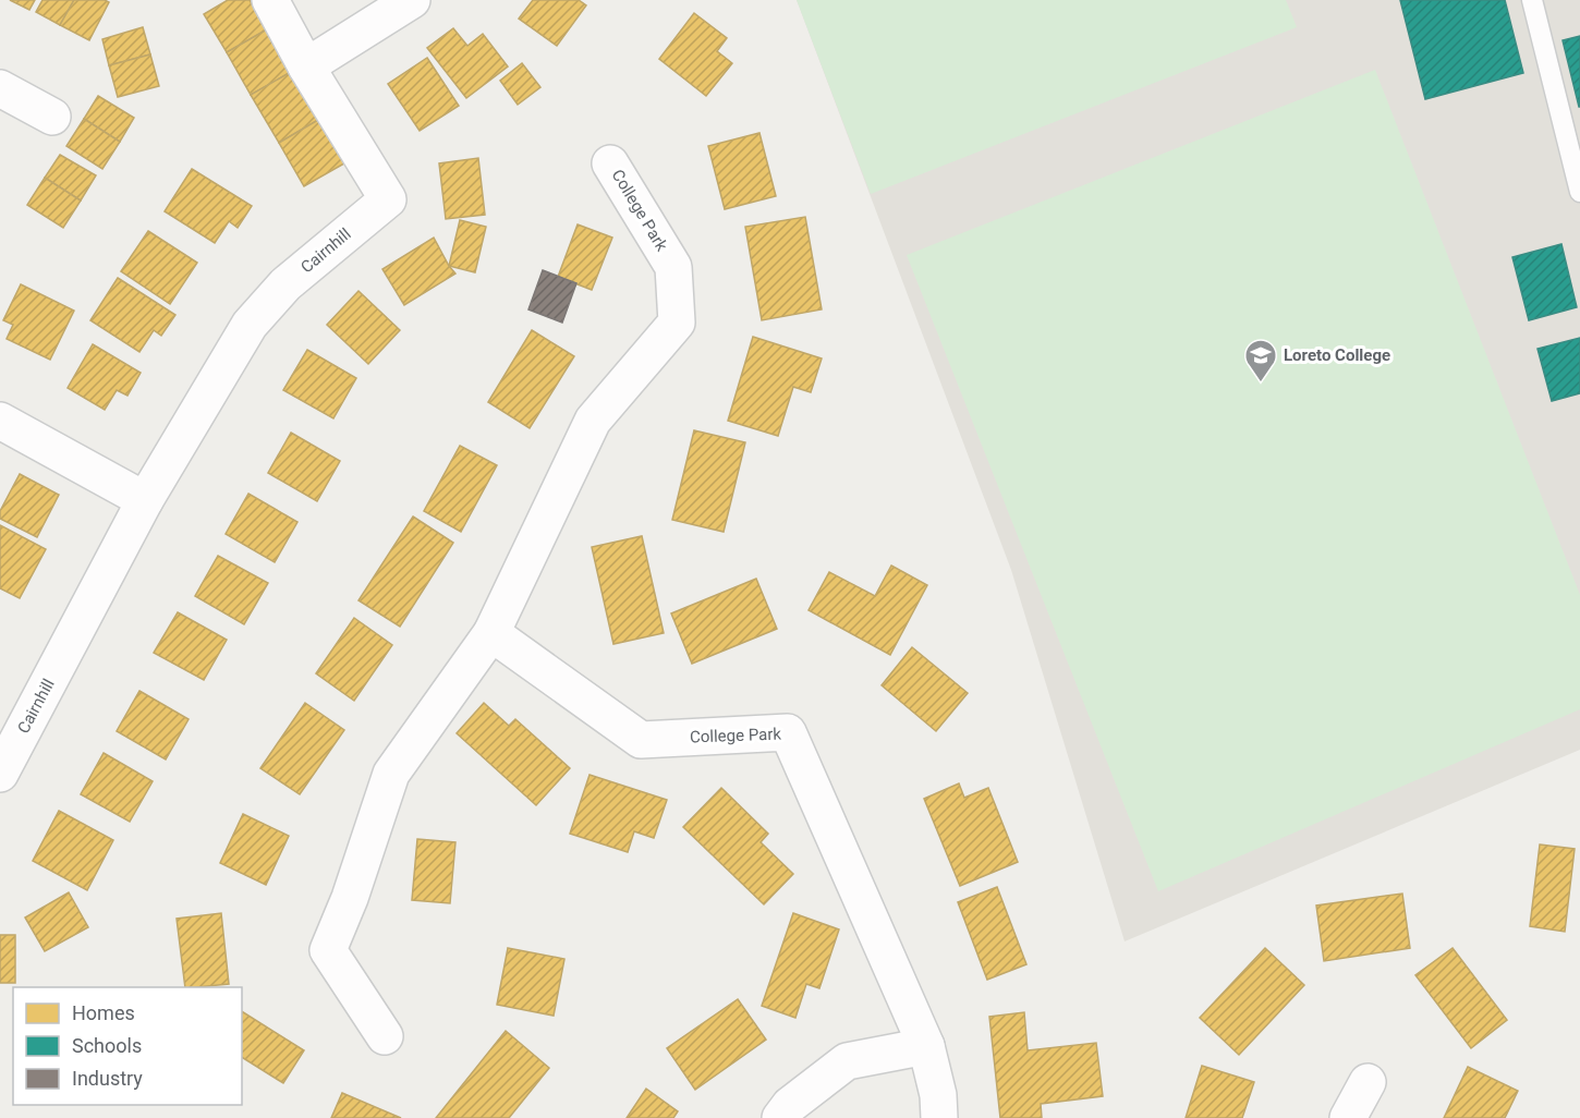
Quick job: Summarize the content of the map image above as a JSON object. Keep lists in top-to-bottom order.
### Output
{
  "streets": {
    "street": ["College Park", "Cairnhill"]
  },
  "places": {
    "school or university": ["Loreto College"]
  },
  "legend": ["Homes", "Schools", "Industry"]
}
